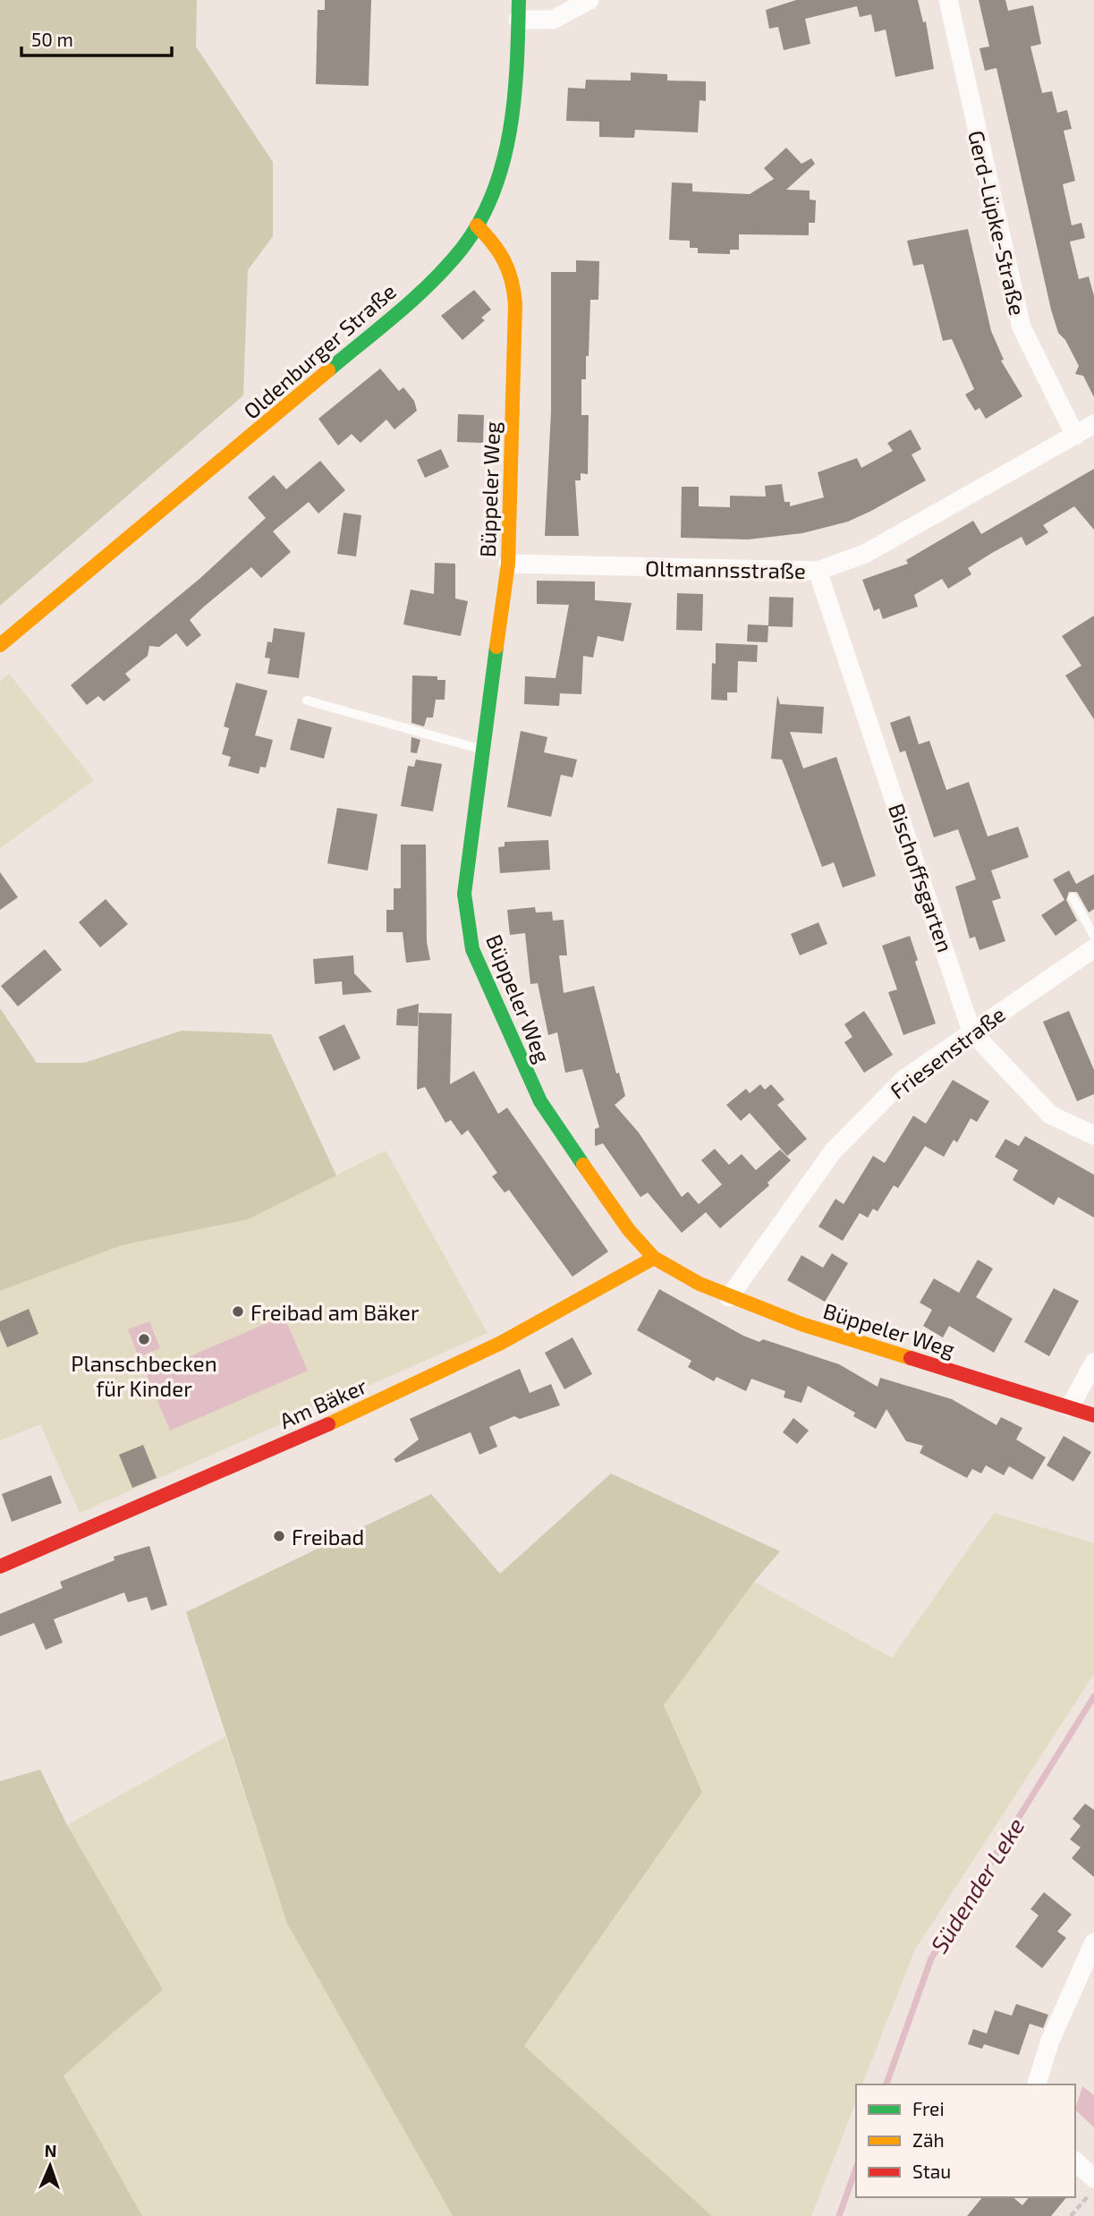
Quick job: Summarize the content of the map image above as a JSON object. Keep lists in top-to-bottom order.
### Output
{
  "streets": {
    "street": [
      "Gerd-Lüpke-Straße",
      "Oldenburger Straße",
      "Büppeler Weg",
      "Oltmannsstraße",
      "Bischoffsgarten",
      "Friesenstraße",
      "Am Bäker"
    ]
  },
  "crossings": [
    ["Gerd-Lüpke-Straße", "Oltmannsstraße"],
    ["Oldenburger Straße", "Büppeler Weg"],
    ["Büppeler Weg", "Oltmannsstraße"],
    ["Büppeler Weg", "Friesenstraße"],
    ["Büppeler Weg", "Am Bäker"],
    ["Oltmannsstraße", "Bischoffsgarten"],
    ["Bischoffsgarten", "Friesenstraße"]
  ],
  "water": ["Südender Leke"],
  "places": ["Freibad am Bäker", "Planschbecken für Kinder", "Freibad"],
  "legend": ["Frei", "Zäh", "Stau"],
  "scale_bar": "50 m",
  "north": "top"
}
